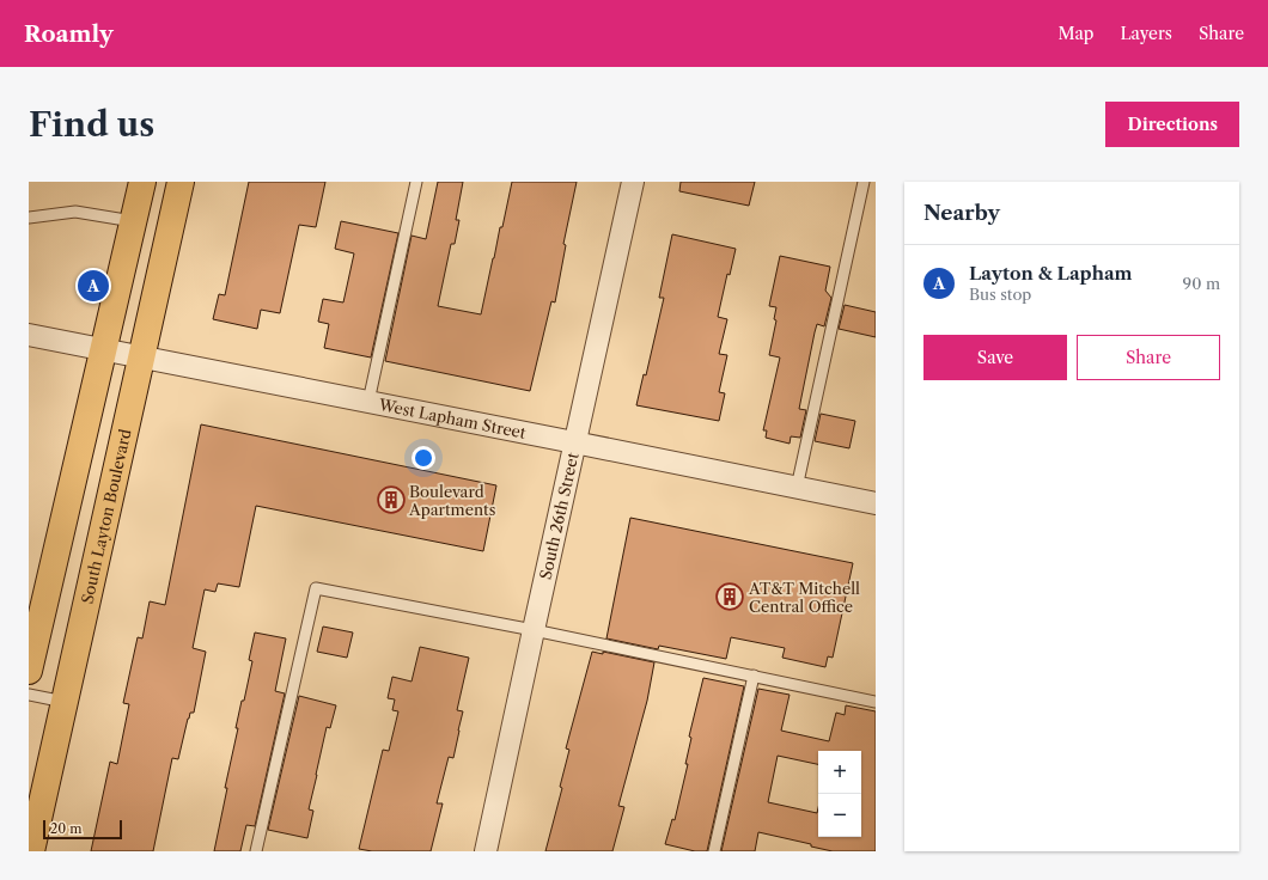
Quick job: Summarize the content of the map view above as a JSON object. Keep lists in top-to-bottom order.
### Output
{
  "streets": {
    "main road": ["South Layton Boulevard"],
    "street": ["West Lapham Street", "South 26th Street"]
  },
  "crossings": [
    ["West Lapham Street", "South Layton Boulevard"],
    ["West Lapham Street", "South 26th Street"]
  ],
  "places": {
    "building": ["Boulevard Apartments", "AT&T Mitchell Central Office"]
  },
  "scale_bar": "20 m",
  "page": {
    "header": "Roamly",
    "nav": ["Map", "Layers", "Share"],
    "buttons": [
      "Directions",
      ["Save", "Share"]
    ],
    "title": "Find us",
    "heading": "Nearby",
    "list": [
      {
        "mark": "A",
        "name": "Layton & Lapham",
        "note": "Bus stop",
        "value": "90 m"
      }
    ],
    "pins": "A",
    "map_buttons": ["+", "−"],
    "scale": "20 m"
  }
}
